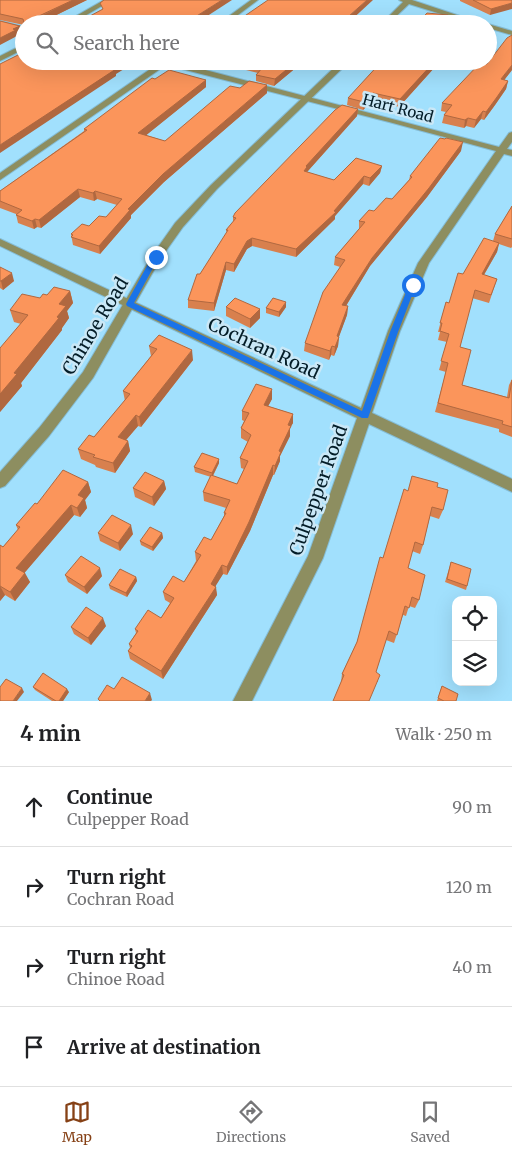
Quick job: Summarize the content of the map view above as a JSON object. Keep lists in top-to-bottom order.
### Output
{
  "streets": {
    "street": [
      "Hart Road",
      "Chinoe Road",
      "Cochran Road",
      "Culpepper Road"
    ]
  },
  "crossings": [
    ["Hart Road", "Chinoe Road"],
    ["Hart Road", "Culpepper Road"],
    ["Chinoe Road", "Cochran Road"],
    ["Cochran Road", "Culpepper Road"]
  ],
  "page": {
    "search": "Search here",
    "heading": ["4 min", "Walk · 250 m"],
    "list": [
      ["Continue", "Culpepper Road", "90 m"],
      ["Turn right", "Cochran Road", "120 m"],
      ["Turn right", "Chinoe Road", "40 m"],
      "Arrive at destination"
    ],
    "nav": ["Map", "Directions", "Saved"]
  }
}
